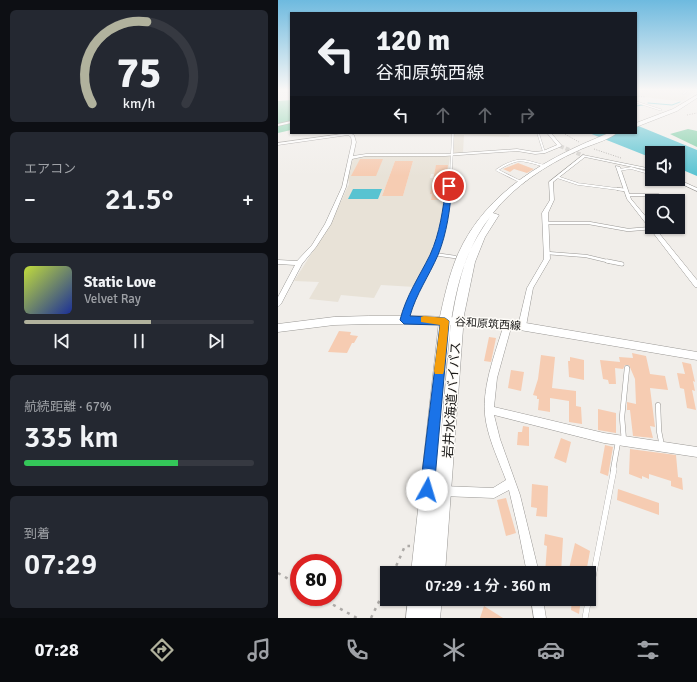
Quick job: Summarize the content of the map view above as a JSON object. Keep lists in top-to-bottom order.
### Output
{
  "streets": {
    "highway": ["岩井水海道バイパス"],
    "main road": ["谷和原筑西線"]
  },
  "crossings": [
    ["谷和原筑西線", "岩井水海道バイパス"]
  ],
  "page": {
    "turn": ["120 m", "谷和原筑西線"],
    "tile": [
      "エアコン",
      ["航続距離 · 67%", "335 km"],
      ["到着", "07:29"]
    ],
    "heat": ["−", "21.5°", "+"],
    "song": ["Static Love", "Velvet Ray"],
    "limit": "80",
    "trip": "07:29 · 1 分 · 360 m",
    "tabs": "07:28",
    "gauge": ["75", "km/h"]
  }
}
